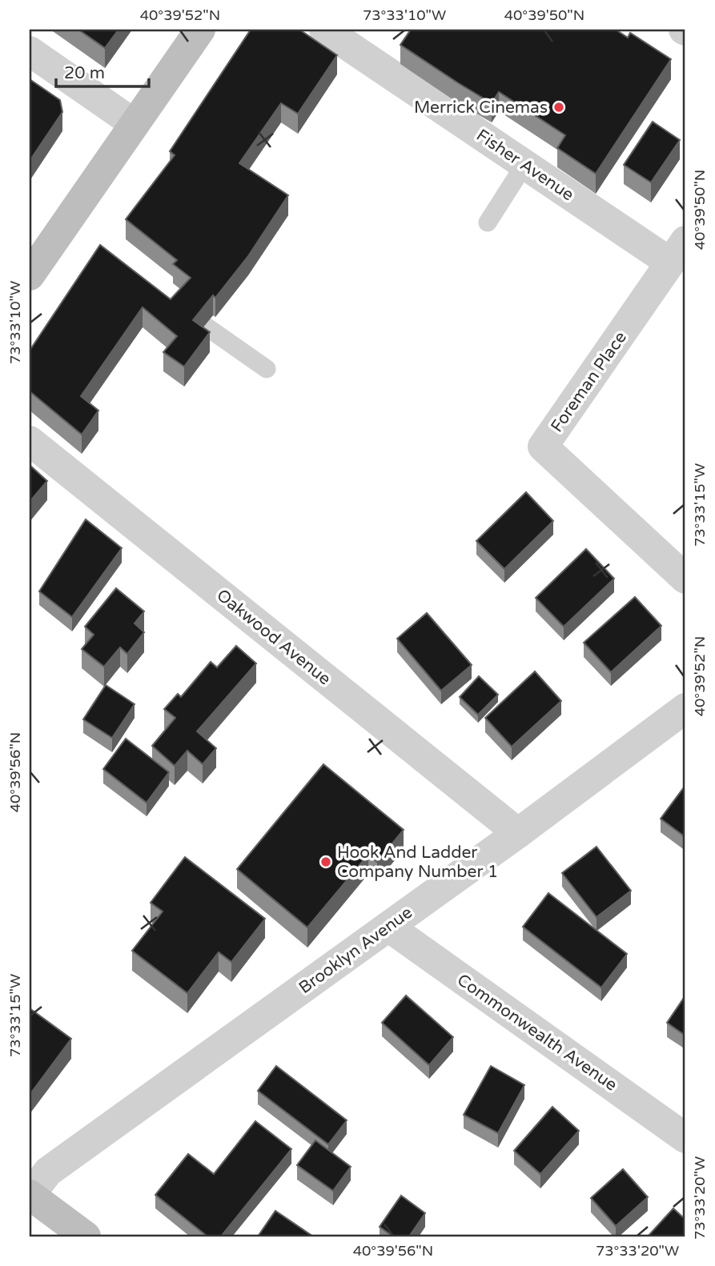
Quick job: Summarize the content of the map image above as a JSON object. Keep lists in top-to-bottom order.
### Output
{
  "streets": {
    "street": [
      "Fisher Avenue",
      "Foreman Place",
      "Oakwood Avenue",
      "Brooklyn Avenue",
      "Commonwealth Avenue"
    ]
  },
  "crossings": [
    ["Fisher Avenue", "Foreman Place"],
    ["Oakwood Avenue", "Brooklyn Avenue"],
    ["Brooklyn Avenue", "Commonwealth Avenue"]
  ],
  "places": ["Merrick Cinemas", "Hook And Ladder Company Number 1"],
  "scale_bar": "20 m",
  "coordinates": [
    "40°39'52\"N",
    "73°33'10\"W",
    "40°39'50\"N",
    "73°33'15\"W",
    "40°39'56\"N",
    "73°33'20\"W"
  ]
}
